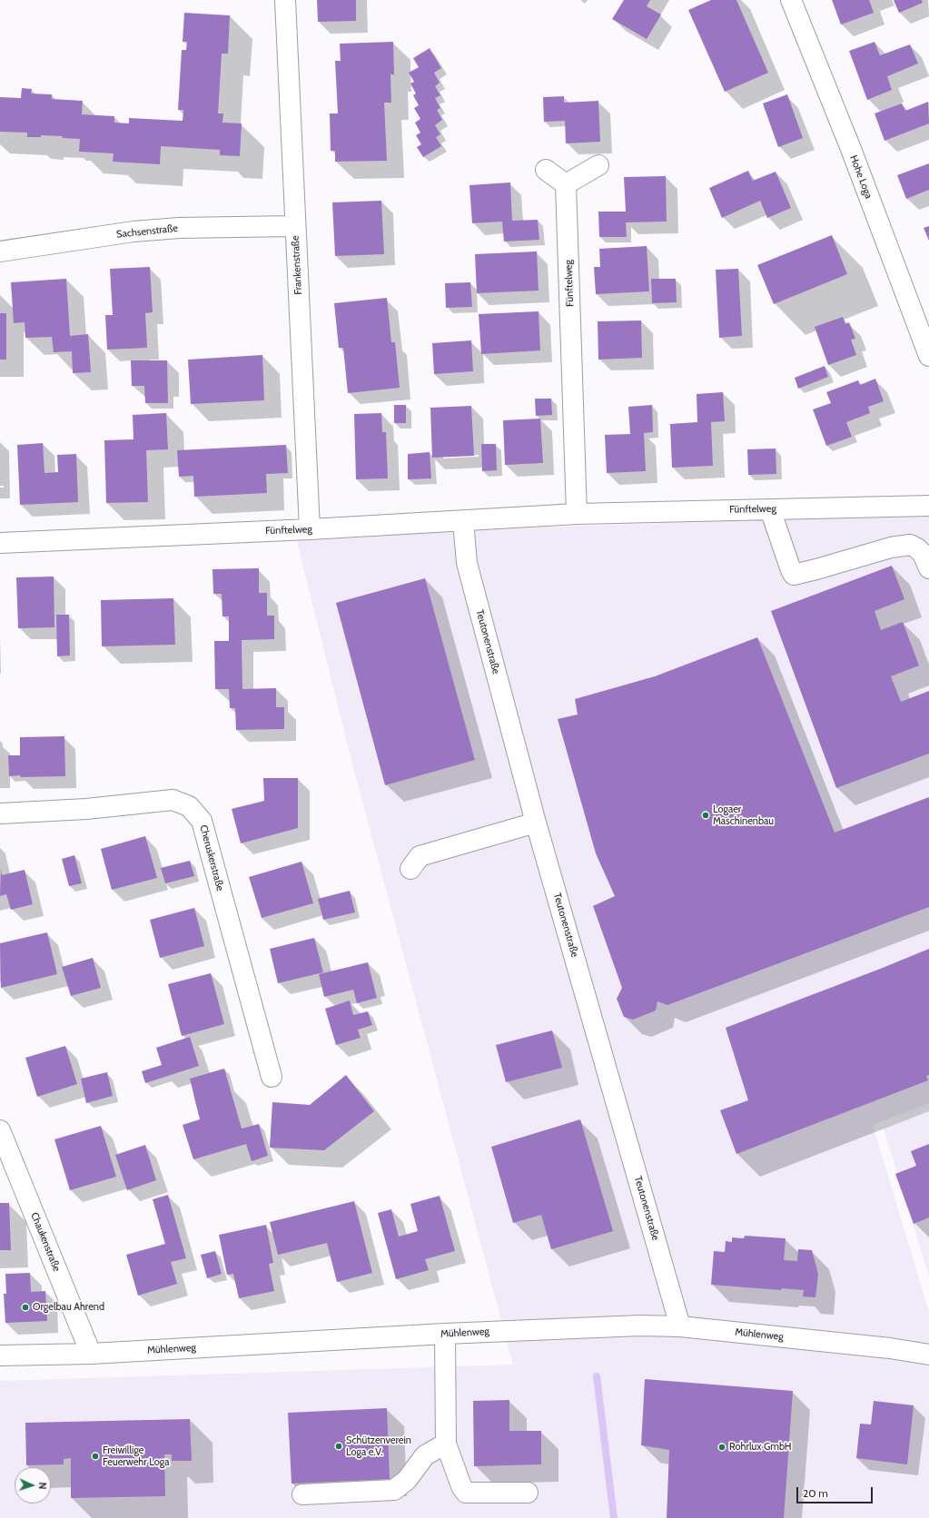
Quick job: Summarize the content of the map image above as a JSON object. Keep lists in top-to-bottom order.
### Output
{
  "streets": {
    "street": [
      "Hohe Loga",
      "Sachsenstraße",
      "Frankenstraße",
      "Fünftelweg",
      "Teutonenstraße",
      "Cheruskerstraße",
      "Chaukenstraße",
      "Mühlenweg"
    ]
  },
  "crossings": [
    ["Sachsenstraße", "Frankenstraße"],
    ["Frankenstraße", "Fünftelweg"],
    ["Fünftelweg", "Teutonenstraße"],
    ["Teutonenstraße", "Mühlenweg"],
    ["Chaukenstraße", "Mühlenweg"]
  ],
  "places": [
    "Logaer Maschinenbau",
    "Orgelbau Ahrend",
    "Schützenverein Loga e.V.",
    "Rohrlux GmbH",
    "Freiwillige Feuerwehr Loga"
  ],
  "scale_bar": "20 m",
  "north": "right"
}
